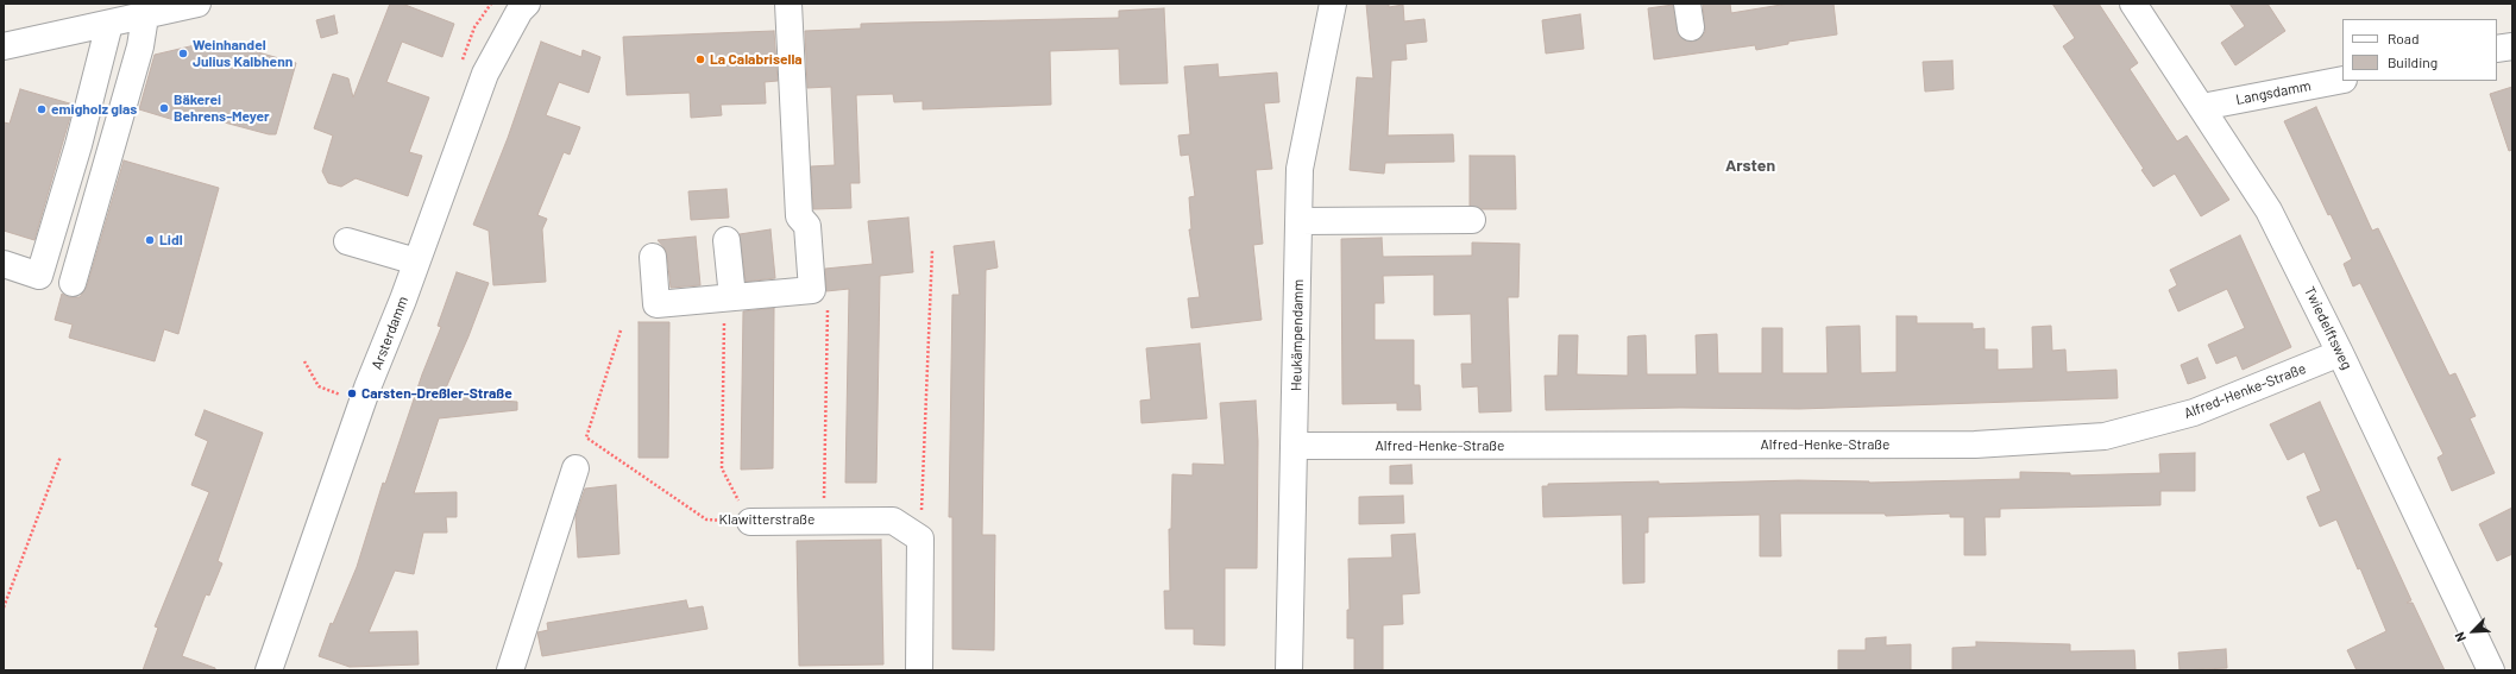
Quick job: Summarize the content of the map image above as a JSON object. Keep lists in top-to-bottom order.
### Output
{
  "streets": {
    "street": [
      "Langsdamm",
      "Twiedelftsweg",
      "Arsterdamm",
      "Heukämpendamm",
      "Alfred-Henke-Straße",
      "Klawitterstraße"
    ]
  },
  "crossings": [
    ["Langsdamm", "Twiedelftsweg"],
    ["Twiedelftsweg", "Alfred-Henke-Straße"],
    ["Heukämpendamm", "Alfred-Henke-Straße"]
  ],
  "districts": ["Arsten"],
  "places": [
    "Weinhandel Julius Kalbhenn",
    "La Calabrisella",
    "Bäkerei Behrens-Meyer",
    "emigholz glas",
    "Lidl",
    "Carsten-Dreßler-Straße"
  ],
  "legend": ["Road", "Building"],
  "north": "bottom left"
}
